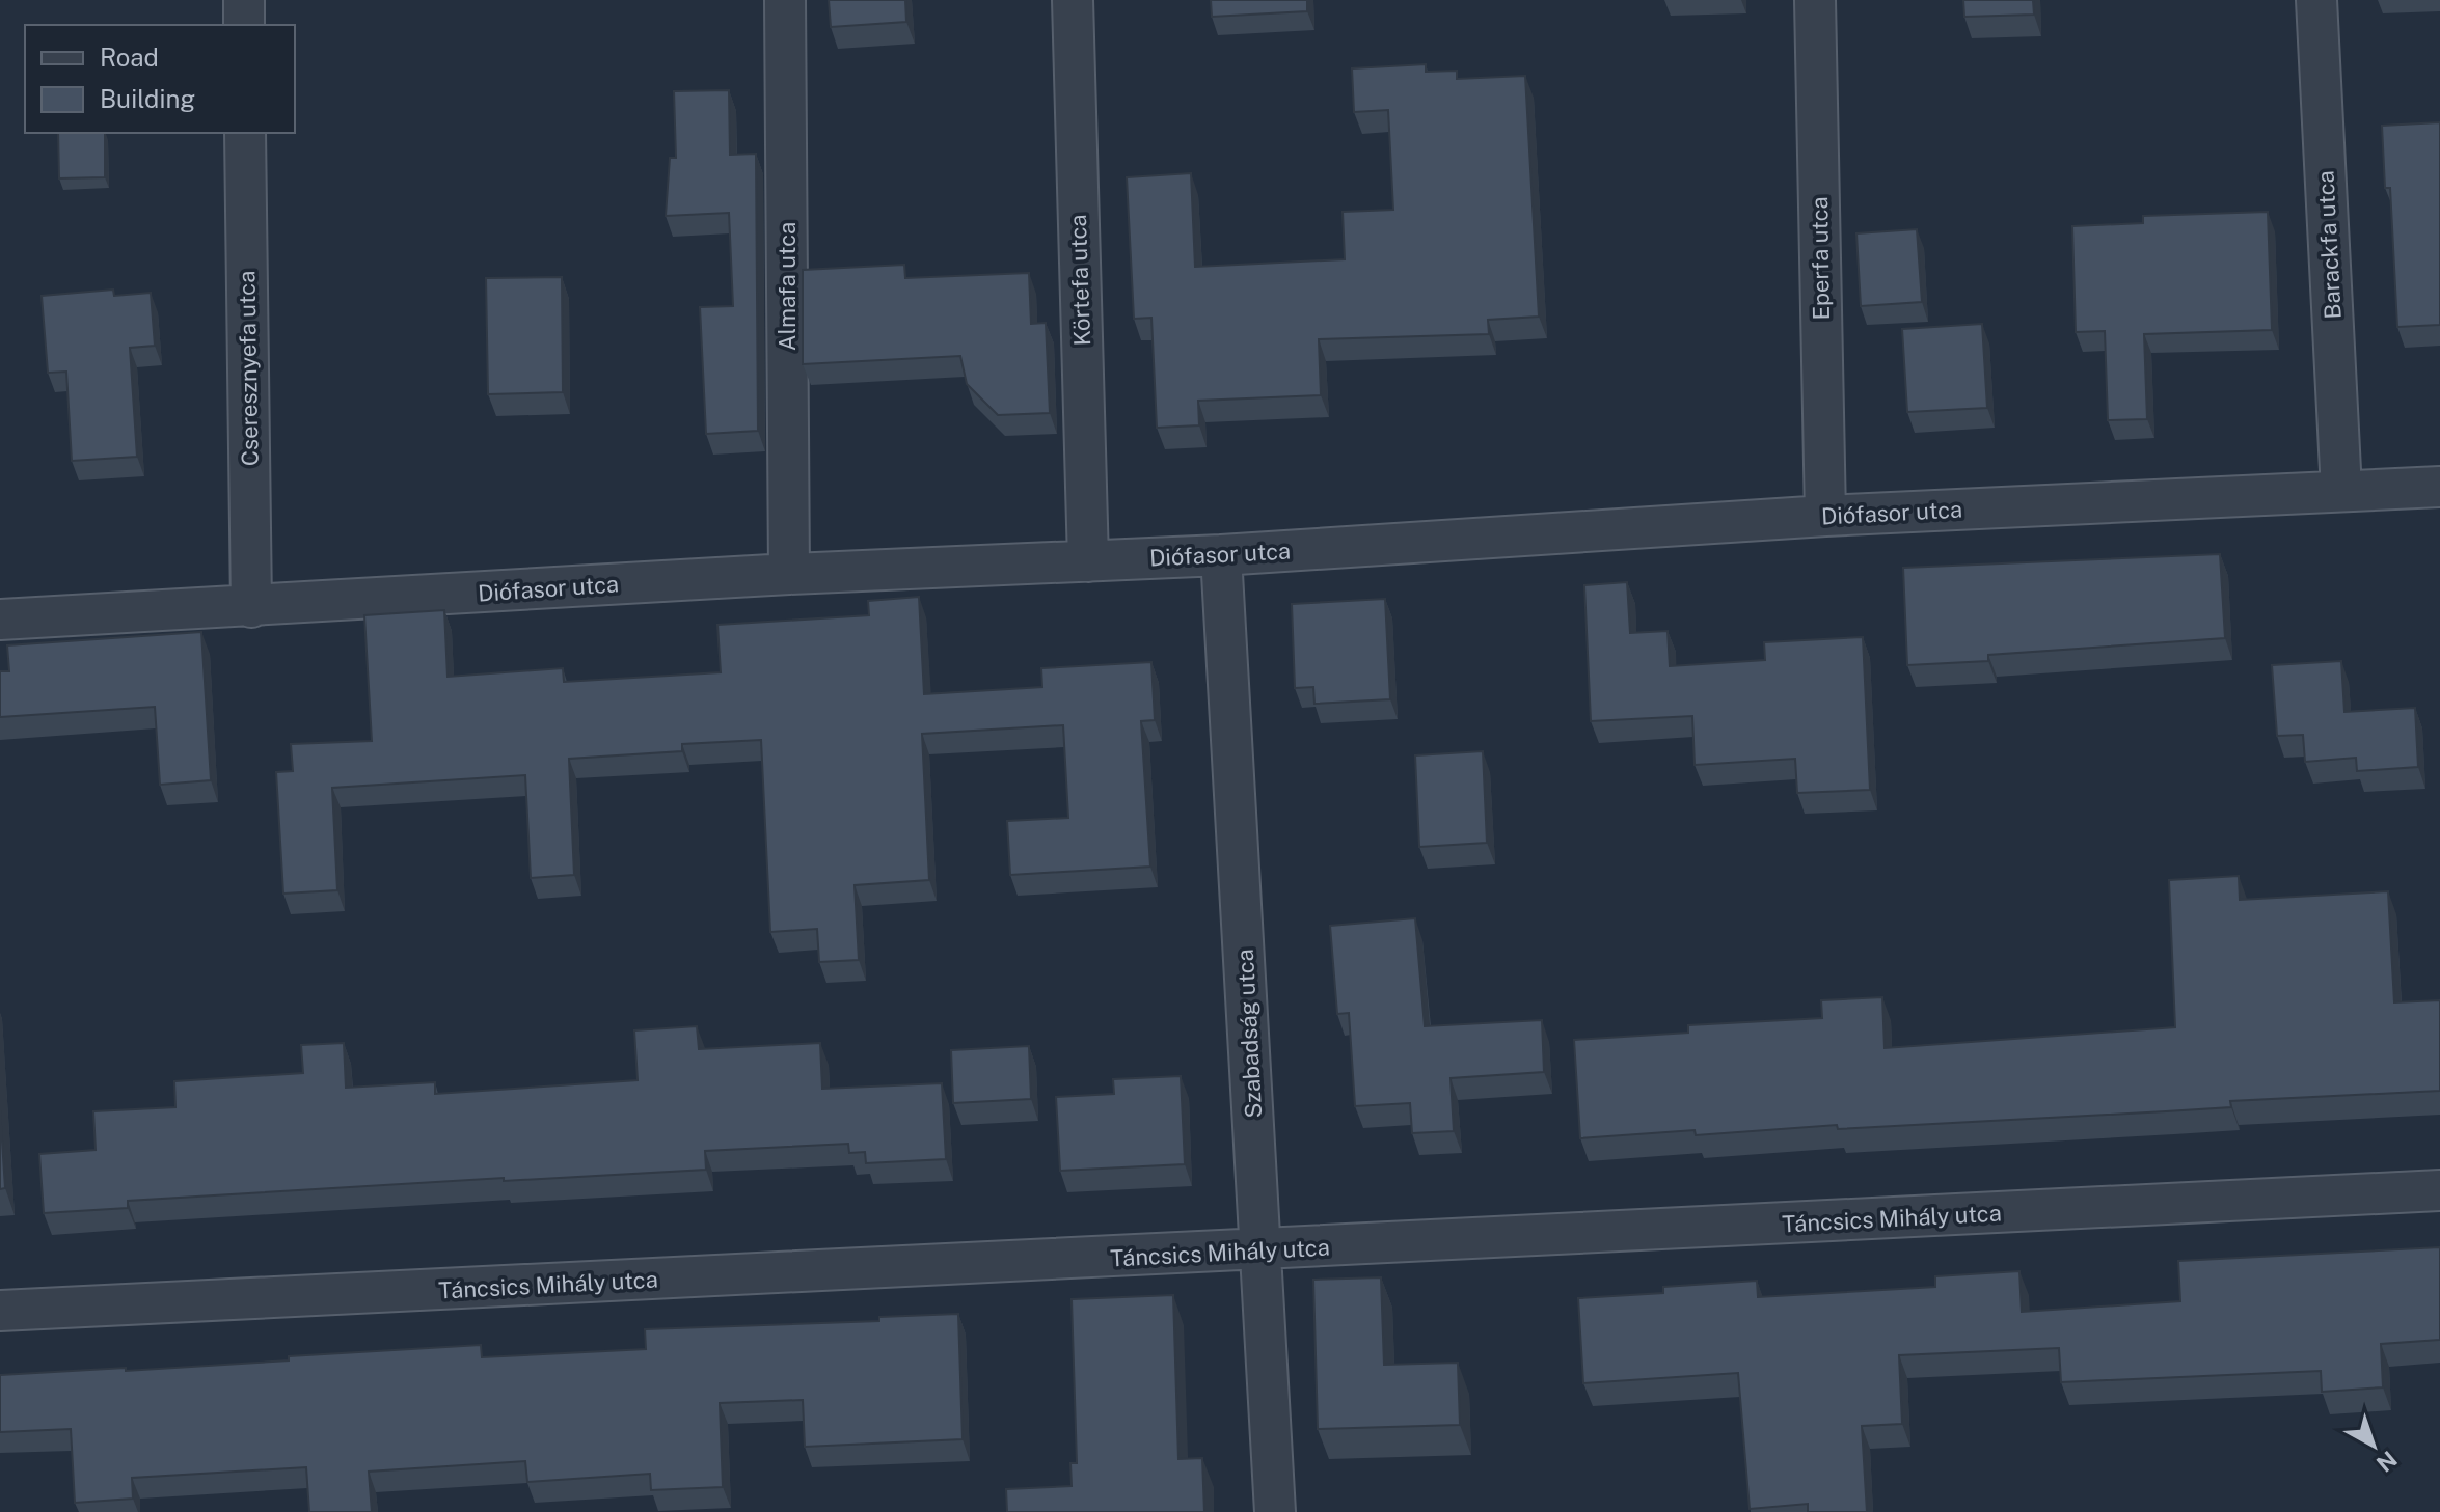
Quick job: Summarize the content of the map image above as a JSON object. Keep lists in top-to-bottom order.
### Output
{
  "streets": {
    "street": [
      "Barackfa utca",
      "Eperfa utca",
      "Körtefa utca",
      "Almafa utca",
      "Cseresznyefa utca",
      "Diófasor utca",
      "Szabadság utca",
      "Táncsics Mihály utca"
    ]
  },
  "crossings": [
    ["Barackfa utca", "Diófasor utca"],
    ["Eperfa utca", "Diófasor utca"],
    ["Körtefa utca", "Diófasor utca"],
    ["Almafa utca", "Diófasor utca"],
    ["Cseresznyefa utca", "Diófasor utca"],
    ["Diófasor utca", "Szabadság utca"],
    ["Szabadság utca", "Táncsics Mihály utca"]
  ],
  "legend": ["Road", "Building"],
  "north": "bottom right"
}
